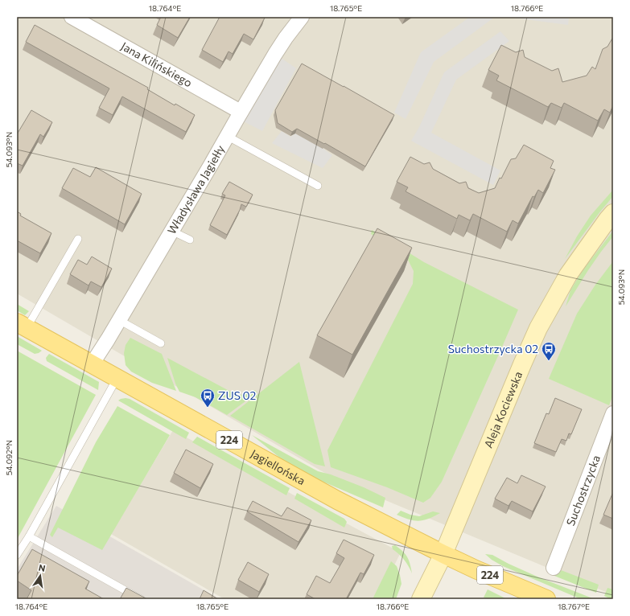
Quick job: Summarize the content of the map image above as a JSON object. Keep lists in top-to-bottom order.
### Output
{
  "streets": {
    "main road": ["224", "Jagiellońska"],
    "street": [
      "Jana Kilińskiego",
      "Władysława Jagiełły",
      "Aleja Kociewska",
      "Suchostrzycka"
    ]
  },
  "crossings": [
    ["Jana Kilińskiego", "Władysława Jagiełły"],
    ["Władysława Jagiełły", "Jagiellońska"],
    ["Aleja Kociewska", "Jagiellońska"]
  ],
  "places": {
    "bus stop": ["Suchostrzycka 02", "ZUS 02"]
  },
  "north": "top",
  "coordinates": [
    "18.764°E",
    "18.765°E",
    "18.766°E",
    "54.093°N",
    "54.092°N",
    "18.767°E"
  ]
}
